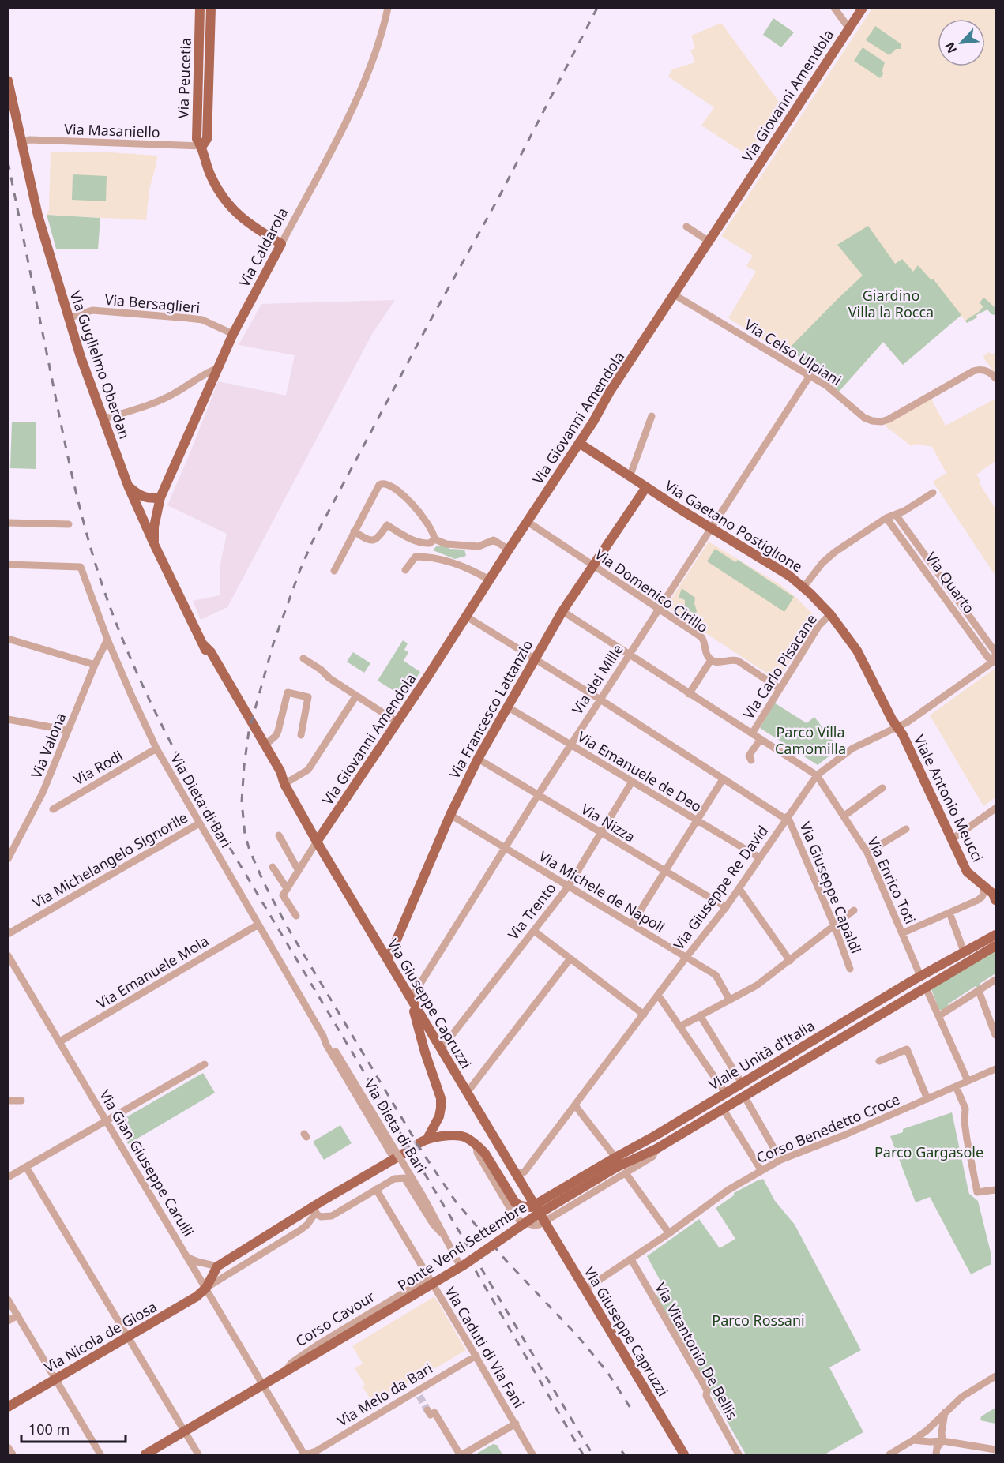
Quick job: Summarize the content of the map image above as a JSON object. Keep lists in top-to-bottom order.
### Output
{
  "streets": {
    "main road": [
      "Via Peucetia",
      "Via Giovanni Amendola",
      "Via Caldarola",
      "Via Guglielmo Oberdan",
      "Via Gaetano Postiglione",
      "Via Francesco Lattanzio",
      "Viale Antonio Meucci",
      "Via Giuseppe Capruzzi",
      "Viale Unità d'Italia",
      "Ponte Venti Settembre",
      "Corso Cavour",
      "Via Nicola de Giosa"
    ],
    "street": [
      "Via Masaniello",
      "Via Bersaglieri",
      "Via Celso Ulpiani",
      "Via Quarto",
      "Via Domenico Cirillo",
      "Via Carlo Pisacane",
      "Via dei Mille",
      "Via Valona",
      "Via Rodi",
      "Via Emanuele de Deo",
      "Via Dieta di Bari",
      "Via Nizza",
      "Via Michelangelo Signorile",
      "Via Enrico Toti",
      "Via Giuseppe Re David",
      "Via Giuseppe Capaldi",
      "Via Michele de Napoli",
      "Via Trento",
      "Via Emanuele Mola",
      "Corso Benedetto Croce",
      "Via Gian Giuseppe Carulli",
      "Via Caduti di Via Fani",
      "Via Vitantonio De Bellis",
      "Via Melo da Bari"
    ]
  },
  "crossings": [
    ["Via Peucetia", "Via Masaniello"],
    ["Via Peucetia", "Via Caldarola"],
    ["Via Giovanni Amendola", "Via Celso Ulpiani"],
    ["Via Giovanni Amendola", "Via Guglielmo Oberdan"],
    ["Via Giovanni Amendola", "Via Gaetano Postiglione"],
    ["Via Giovanni Amendola", "Via Domenico Cirillo"],
    ["Via Giovanni Amendola", "Via Giuseppe Capruzzi"],
    ["Via Masaniello", "Via Guglielmo Oberdan"],
    ["Via Caldarola", "Via Bersaglieri"],
    ["Via Bersaglieri", "Via Guglielmo Oberdan"],
    ["Via Celso Ulpiani", "Via dei Mille"],
    ["Via Guglielmo Oberdan", "Via Giuseppe Capruzzi"],
    ["Via Gaetano Postiglione", "Via Carlo Pisacane"],
    ["Via Gaetano Postiglione", "Via dei Mille"],
    ["Via Gaetano Postiglione", "Via Francesco Lattanzio"],
    ["Via Gaetano Postiglione", "Viale Antonio Meucci"],
    ["Via Gaetano Postiglione", "Via Giuseppe Re David"],
    ["Via Quarto", "Via Giuseppe Re David"],
    ["Via Domenico Cirillo", "Via dei Mille"],
    ["Via Domenico Cirillo", "Via Francesco Lattanzio"],
    ["Via dei Mille", "Via Emanuele de Deo"],
    ["Via dei Mille", "Via Nizza"],
    ["Via dei Mille", "Via Michele de Napoli"],
    ["Via dei Mille", "Via Giuseppe Capruzzi"],
    ["Via Francesco Lattanzio", "Via Emanuele de Deo"],
    ["Via Francesco Lattanzio", "Via Nizza"],
    ["Via Francesco Lattanzio", "Via Michele de Napoli"],
    ["Via Francesco Lattanzio", "Via Giuseppe Capruzzi"],
    ["Via Valona", "Via Dieta di Bari"],
    ["Via Rodi", "Via Dieta di Bari"],
    ["Via Emanuele de Deo", "Via Giuseppe Re David"],
    ["Via Emanuele de Deo", "Via Trento"],
    ["Viale Antonio Meucci", "Via Giuseppe Re David"],
    ["Via Dieta di Bari", "Via Michelangelo Signorile"],
    ["Via Dieta di Bari", "Via Emanuele Mola"],
    ["Via Dieta di Bari", "Corso Cavour"],
    ["Via Dieta di Bari", "Via Caduti di Via Fani"],
    ["Via Nizza", "Via Giuseppe Re David"],
    ["Via Nizza", "Via Trento"],
    ["Via Enrico Toti", "Via Giuseppe Re David"],
    ["Via Enrico Toti", "Viale Unità d'Italia"],
    ["Via Giuseppe Re David", "Via Giuseppe Capaldi"],
    ["Via Giuseppe Re David", "Via Michele de Napoli"],
    ["Via Giuseppe Re David", "Via Giuseppe Capruzzi"],
    ["Via Michele de Napoli", "Via Trento"],
    ["Via Trento", "Via Giuseppe Capruzzi"],
    ["Via Emanuele Mola", "Via Gian Giuseppe Carulli"],
    ["Via Giuseppe Capruzzi", "Viale Unità d'Italia"],
    ["Via Giuseppe Capruzzi", "Corso Benedetto Croce"],
    ["Viale Unità d'Italia", "Ponte Venti Settembre"],
    ["Corso Benedetto Croce", "Via Vitantonio De Bellis"],
    ["Via Gian Giuseppe Carulli", "Corso Cavour"],
    ["Via Gian Giuseppe Carulli", "Via Nicola de Giosa"],
    ["Via Gian Giuseppe Carulli", "Via Melo da Bari"],
    ["Ponte Venti Settembre", "Corso Cavour"],
    ["Corso Cavour", "Via Caduti di Via Fani"],
    ["Via Caduti di Via Fani", "Via Melo da Bari"]
  ],
  "parks": [
    "Giardino Villa la Rocca",
    "Parco Villa Camomilla",
    "Parco Gargasole",
    "Parco Rossani"
  ],
  "scale_bar": "100 m",
  "north": "bottom left"
}
